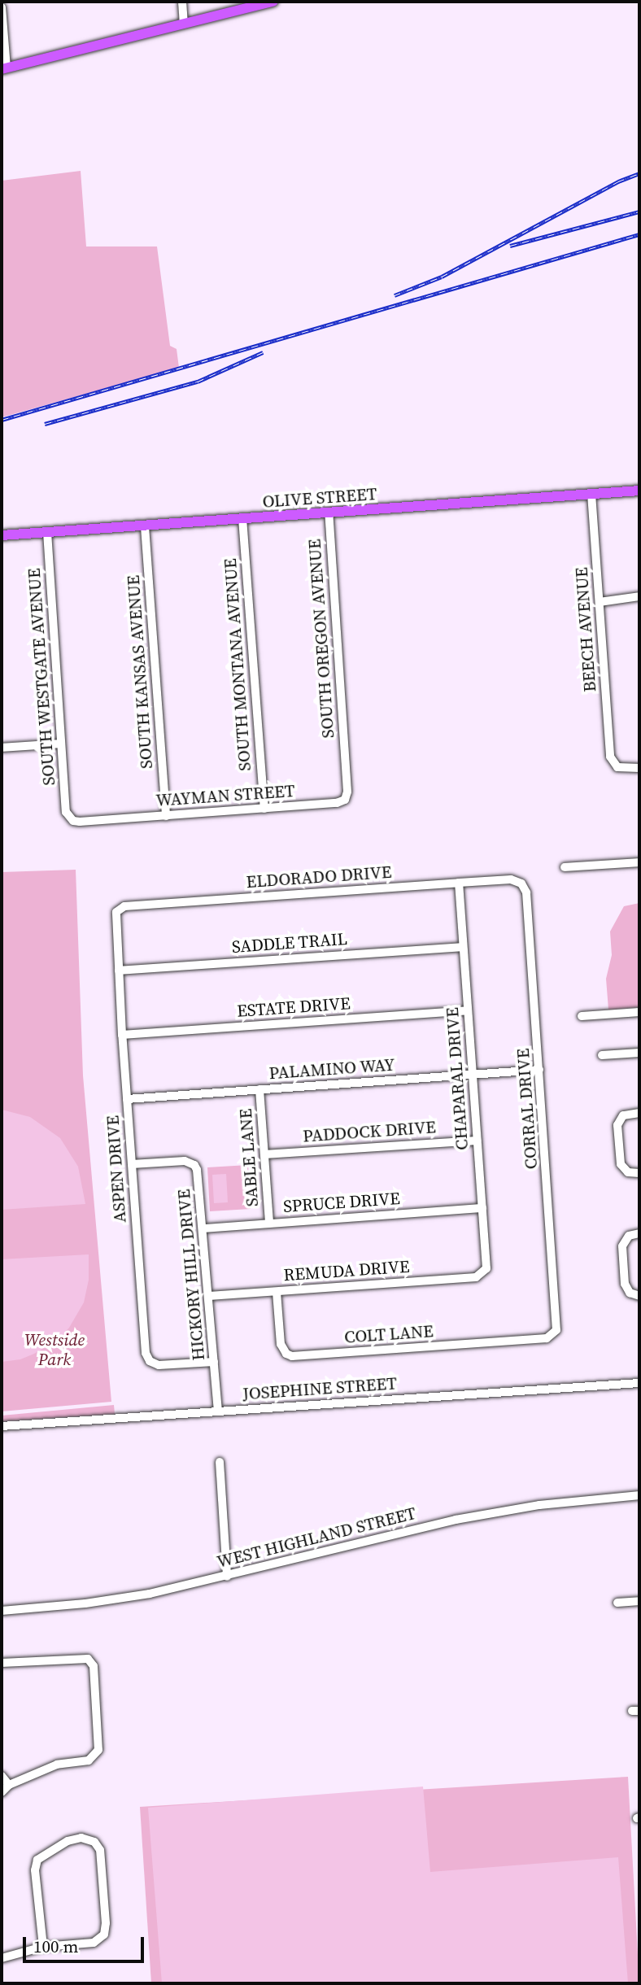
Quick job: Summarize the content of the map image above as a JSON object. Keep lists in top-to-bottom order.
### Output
{
  "streets": {
    "main road": ["OLIVE STREET"],
    "street": [
      "BEECH AVENUE",
      "SOUTH OREGON AVENUE",
      "SOUTH MONTANA AVENUE",
      "SOUTH KANSAS AVENUE",
      "SOUTH WESTGATE AVENUE",
      "WAYMAN STREET",
      "ELDORADO DRIVE",
      "SADDLE TRAIL",
      "ESTATE DRIVE",
      "PALAMINO WAY",
      "CHAPARAL DRIVE",
      "CORRAL DRIVE",
      "PADDOCK DRIVE",
      "SABLE LANE",
      "ASPEN DRIVE",
      "SPRUCE DRIVE",
      "REMUDA DRIVE",
      "HICKORY HILL DRIVE",
      "COLT LANE",
      "JOSEPHINE STREET",
      "WEST HIGHLAND STREET"
    ]
  },
  "crossings": [
    ["OLIVE STREET", "BEECH AVENUE"],
    ["OLIVE STREET", "SOUTH OREGON AVENUE"],
    ["OLIVE STREET", "SOUTH MONTANA AVENUE"],
    ["OLIVE STREET", "SOUTH KANSAS AVENUE"],
    ["OLIVE STREET", "SOUTH WESTGATE AVENUE"],
    ["SOUTH OREGON AVENUE", "WAYMAN STREET"],
    ["SOUTH MONTANA AVENUE", "WAYMAN STREET"],
    ["SOUTH KANSAS AVENUE", "WAYMAN STREET"],
    ["SOUTH WESTGATE AVENUE", "WAYMAN STREET"],
    ["ELDORADO DRIVE", "CHAPARAL DRIVE"],
    ["ELDORADO DRIVE", "CORRAL DRIVE"],
    ["ELDORADO DRIVE", "ASPEN DRIVE"],
    ["SADDLE TRAIL", "CHAPARAL DRIVE"],
    ["SADDLE TRAIL", "ASPEN DRIVE"],
    ["ESTATE DRIVE", "CHAPARAL DRIVE"],
    ["ESTATE DRIVE", "ASPEN DRIVE"],
    ["PALAMINO WAY", "CHAPARAL DRIVE"],
    ["PALAMINO WAY", "CORRAL DRIVE"],
    ["PALAMINO WAY", "SABLE LANE"],
    ["PALAMINO WAY", "ASPEN DRIVE"],
    ["CHAPARAL DRIVE", "PADDOCK DRIVE"],
    ["CHAPARAL DRIVE", "SPRUCE DRIVE"],
    ["CHAPARAL DRIVE", "REMUDA DRIVE"],
    ["CORRAL DRIVE", "COLT LANE"],
    ["PADDOCK DRIVE", "SABLE LANE"],
    ["SABLE LANE", "SPRUCE DRIVE"],
    ["ASPEN DRIVE", "HICKORY HILL DRIVE"],
    ["SPRUCE DRIVE", "HICKORY HILL DRIVE"],
    ["REMUDA DRIVE", "HICKORY HILL DRIVE"],
    ["REMUDA DRIVE", "COLT LANE"],
    ["HICKORY HILL DRIVE", "JOSEPHINE STREET"]
  ],
  "parks": ["Westside Park"],
  "scale_bar": "100 m"
}
